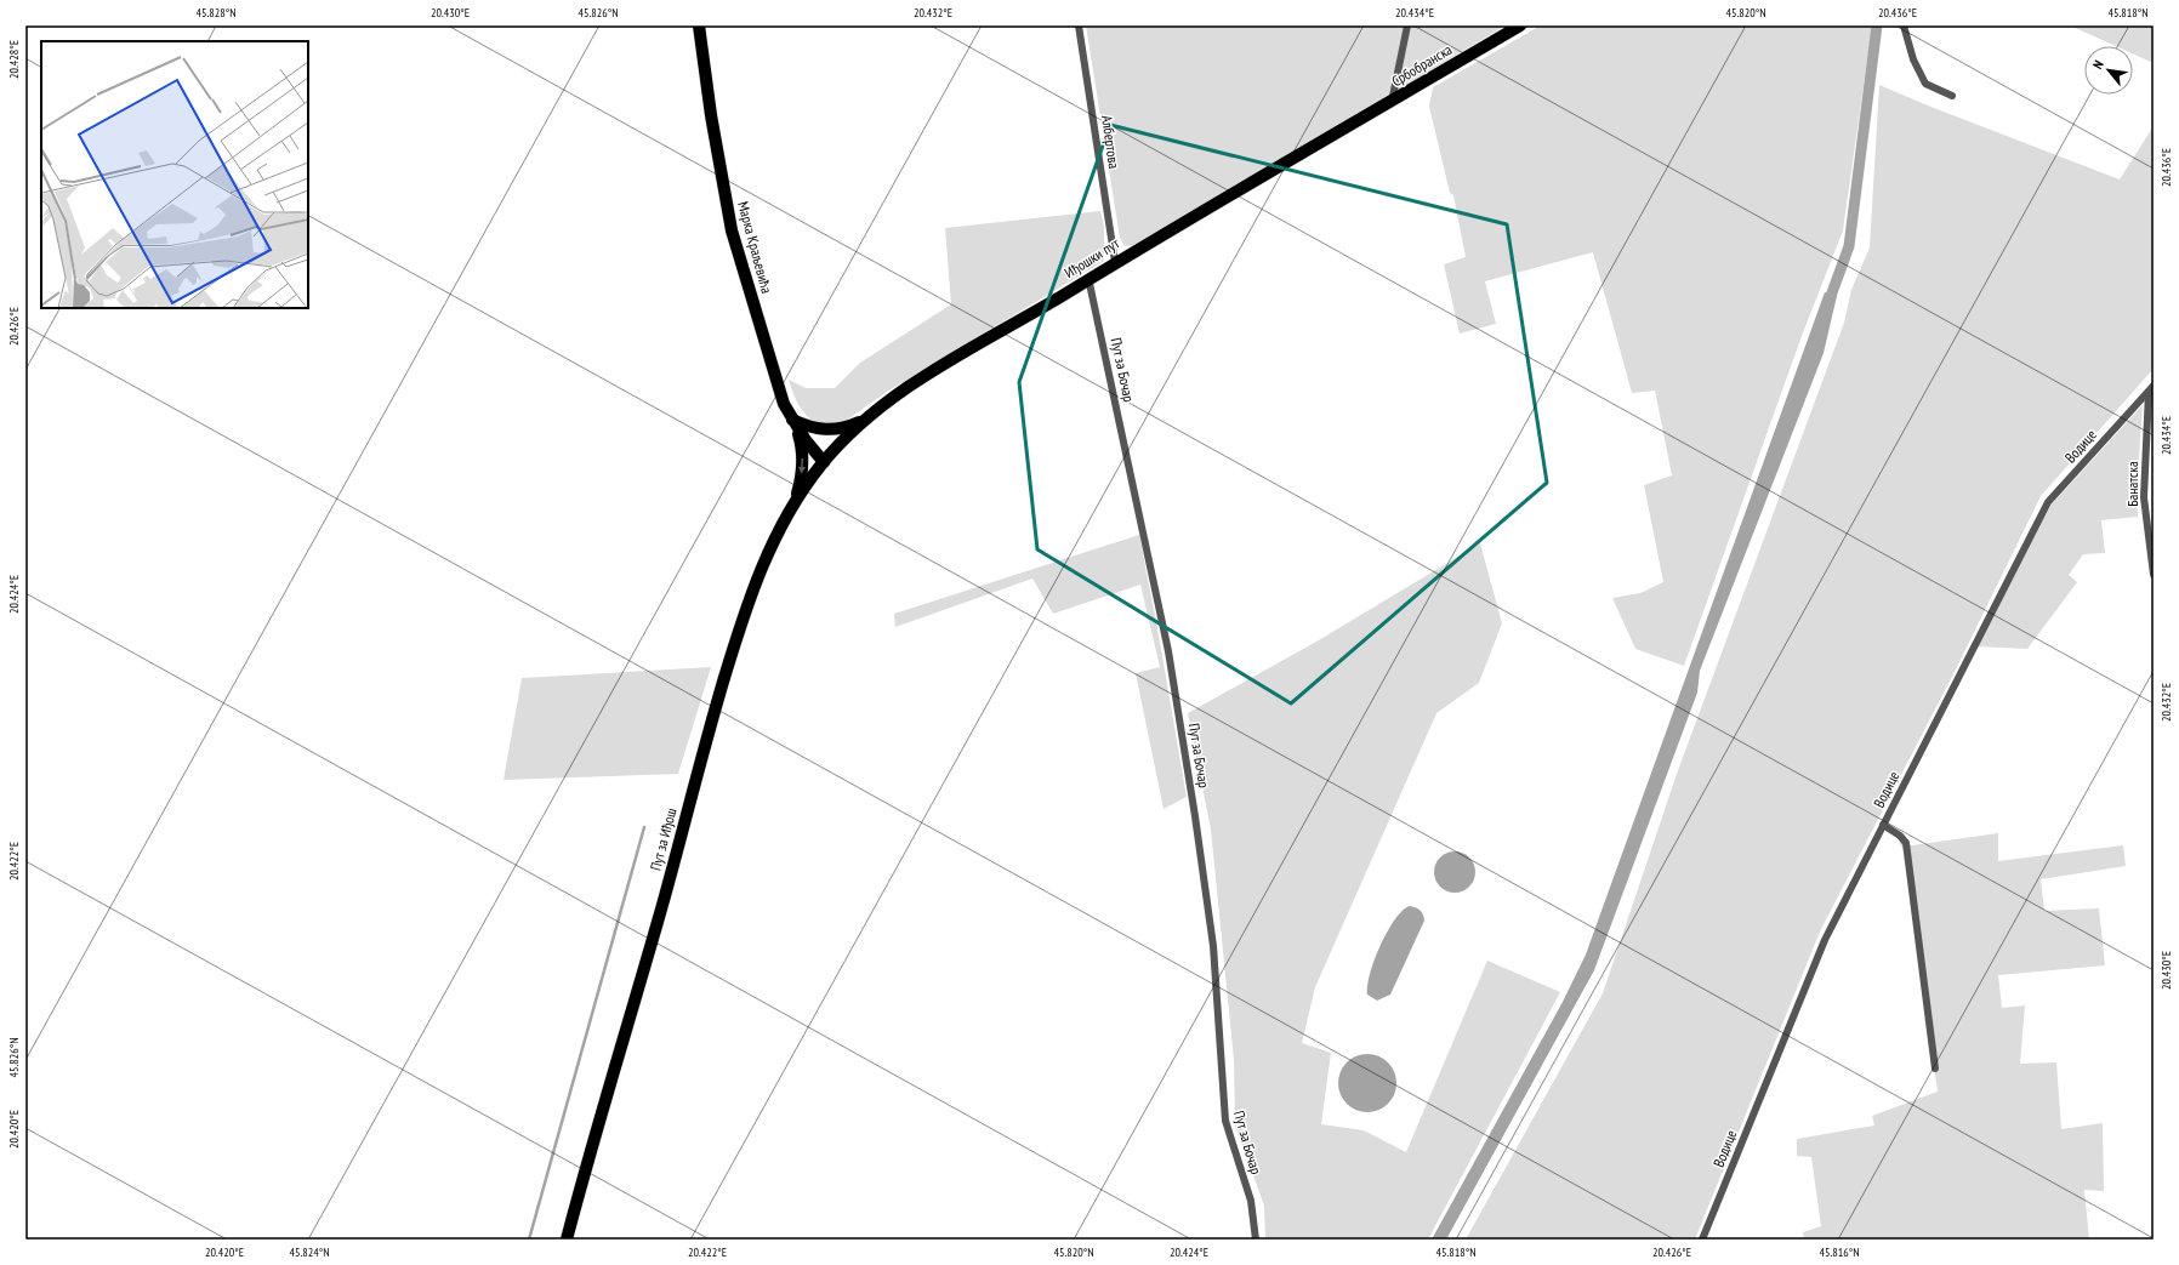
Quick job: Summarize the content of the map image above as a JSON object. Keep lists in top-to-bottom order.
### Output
{
  "streets": {
    "main road": [
      "Србобранска",
      "Марка Краљевића",
      "Иђошки пут",
      "Пут за Иђош"
    ],
    "street": [
      "Албертова",
      "Пут за Бочар",
      "Водице",
      "Банатска"
    ]
  },
  "crossings": [
    ["Србобранска", "Иђошки пут"],
    ["Албертова", "Иђошки пут"],
    ["Марка Краљевића", "Иђошки пут"],
    ["Марка Краљевића", "Пут за Иђош"],
    ["Иђошки пут", "Пут за Бочар"],
    ["Иђошки пут", "Пут за Иђош"],
    ["Водице", "Банатска"]
  ],
  "north": "top left",
  "coordinates": [
    "45.828°N",
    "20.430°E",
    "45.826°N",
    "20.432°E",
    "20.434°E",
    "45.820°N",
    "20.436°E",
    "45.818°N",
    "20.428°E",
    "20.426°E",
    "20.424°E",
    "20.422°E",
    "20.420°E",
    "45.824°N",
    "45.816°N"
  ]
}
